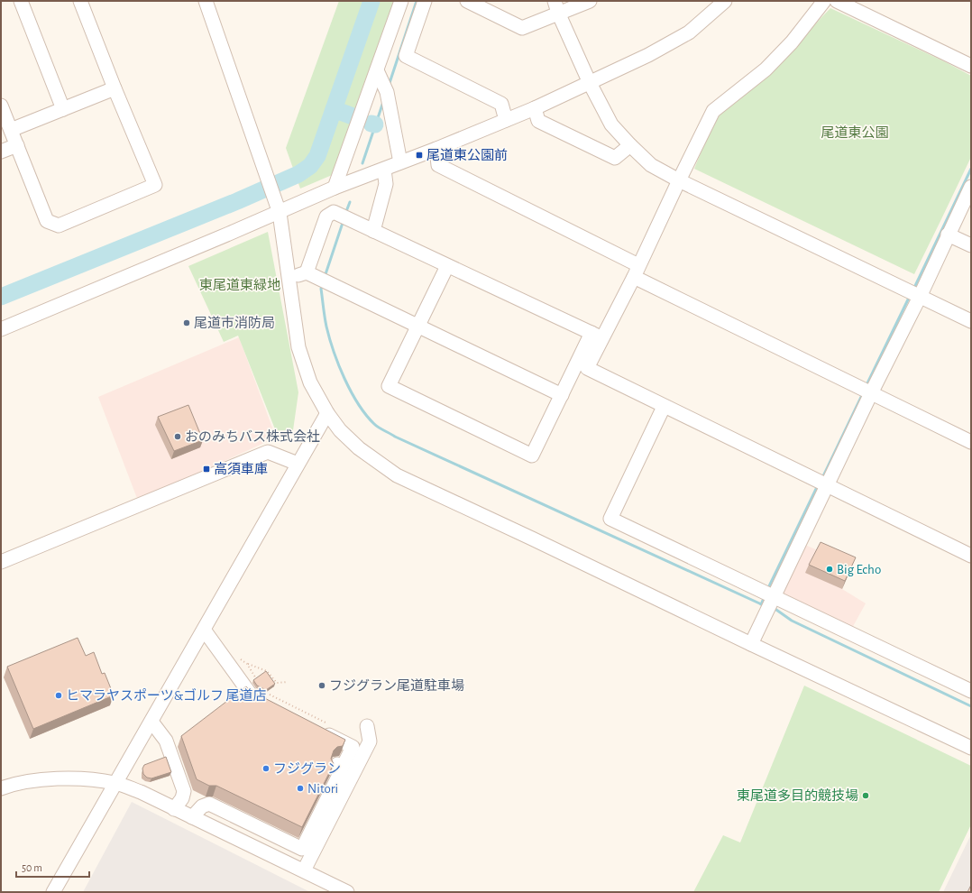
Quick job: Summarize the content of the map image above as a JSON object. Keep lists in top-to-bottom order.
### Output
{
  "parks": ["尾道東公園", "東尾道東緑地"],
  "places": {
    "transit": ["尾道東公園前", "高須車庫"],
    "other": [
      "尾道市消防局",
      "おのみちバス株式会社",
      "Big Echo",
      "フジグラン尾道駐車場",
      "ヒマラヤスポーツ&ゴルフ 尾道店",
      "フジグラン",
      "Nitori",
      "東尾道多目的競技場"
    ]
  },
  "scale_bar": "50 m"
}
